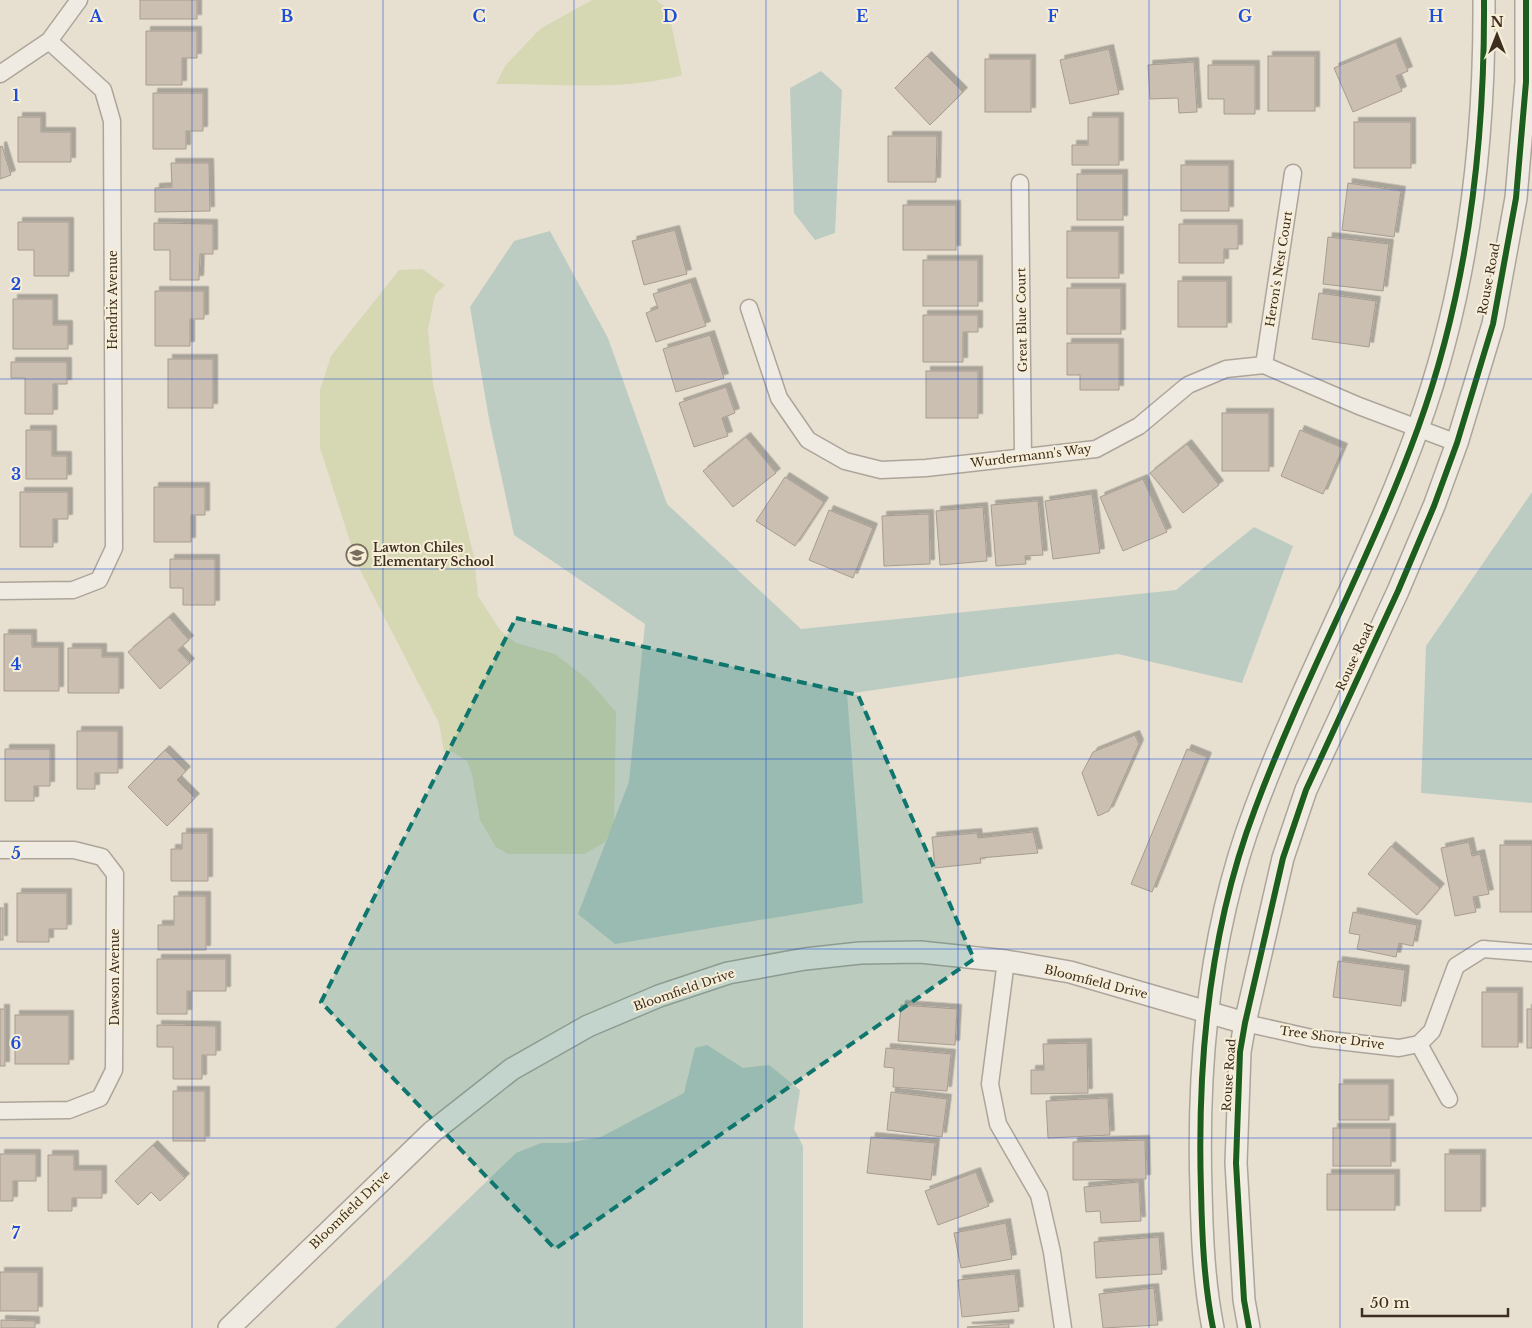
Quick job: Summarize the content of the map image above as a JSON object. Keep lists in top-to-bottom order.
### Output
{
  "streets": {
    "street": [
      "Heron's Nest Court",
      "Rouse Road",
      "Hendrix Avenue",
      "Great Blue Court",
      "Wurdermann's Way",
      "Dawson Avenue",
      "Bloomfield Drive",
      "Tree Shore Drive"
    ]
  },
  "crossings": [
    ["Heron's Nest Court", "Wurdermann's Way"],
    ["Rouse Road", "Wurdermann's Way"],
    ["Rouse Road", "Bloomfield Drive"],
    ["Rouse Road", "Tree Shore Drive"],
    ["Great Blue Court", "Wurdermann's Way"],
    ["Bloomfield Drive", "Tree Shore Drive"]
  ],
  "places": {
    "school or university": ["Lawton Chiles Elementary School"]
  },
  "scale_bar": "50 m",
  "north": "top",
  "grid": {
    "columns": [
      "A",
      "B",
      "C",
      "D",
      "E",
      "F",
      "G",
      "H"
    ],
    "rows": [
      "1",
      "2",
      "3",
      "4",
      "5",
      "6",
      "7"
    ]
  }
}
